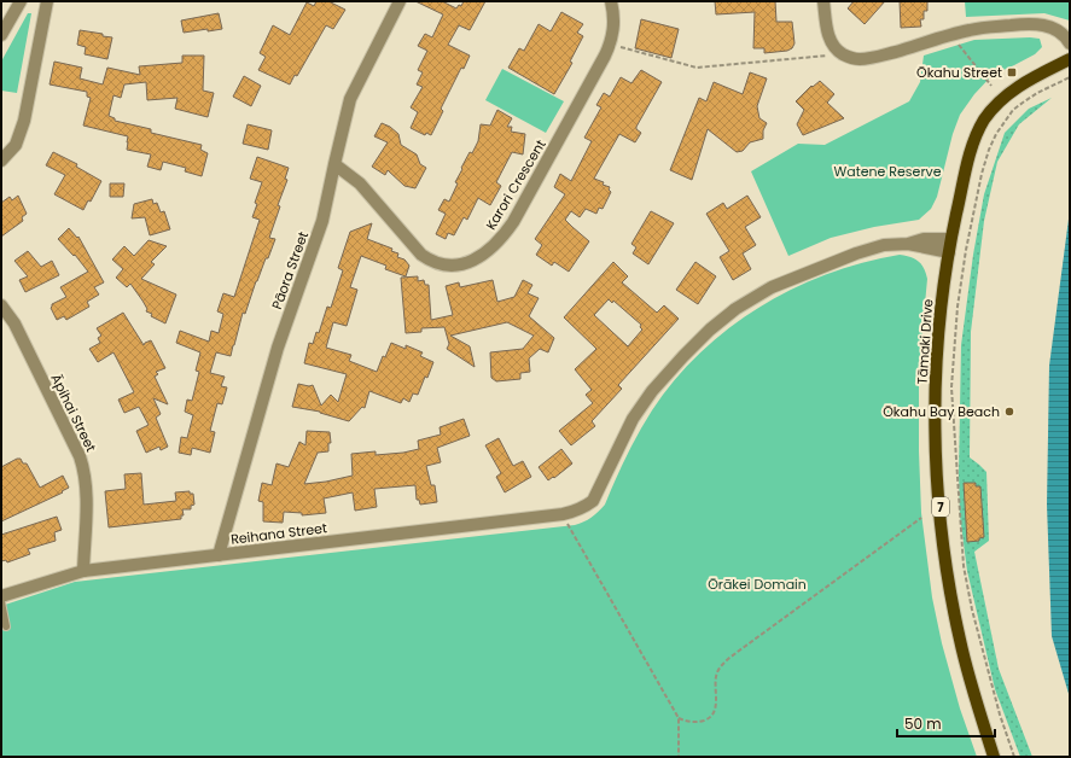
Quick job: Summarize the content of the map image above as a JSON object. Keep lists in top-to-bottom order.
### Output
{
  "streets": {
    "main road": ["Tāmaki Drive", "7"],
    "street": [
      "Karori Crescent",
      "Pāora Street",
      "Āpihai Street",
      "Reihana Street"
    ]
  },
  "crossings": [
    ["Karori Crescent", "Pāora Street"],
    ["Pāora Street", "Reihana Street"],
    ["Āpihai Street", "Reihana Street"]
  ],
  "parks": ["Watene Reserve", "Ōrākei Domain"],
  "places": {
    "transit": ["Ōkahu Street"],
    "other": ["Ōkahu Bay Beach"]
  },
  "scale_bar": "50 m"
}
